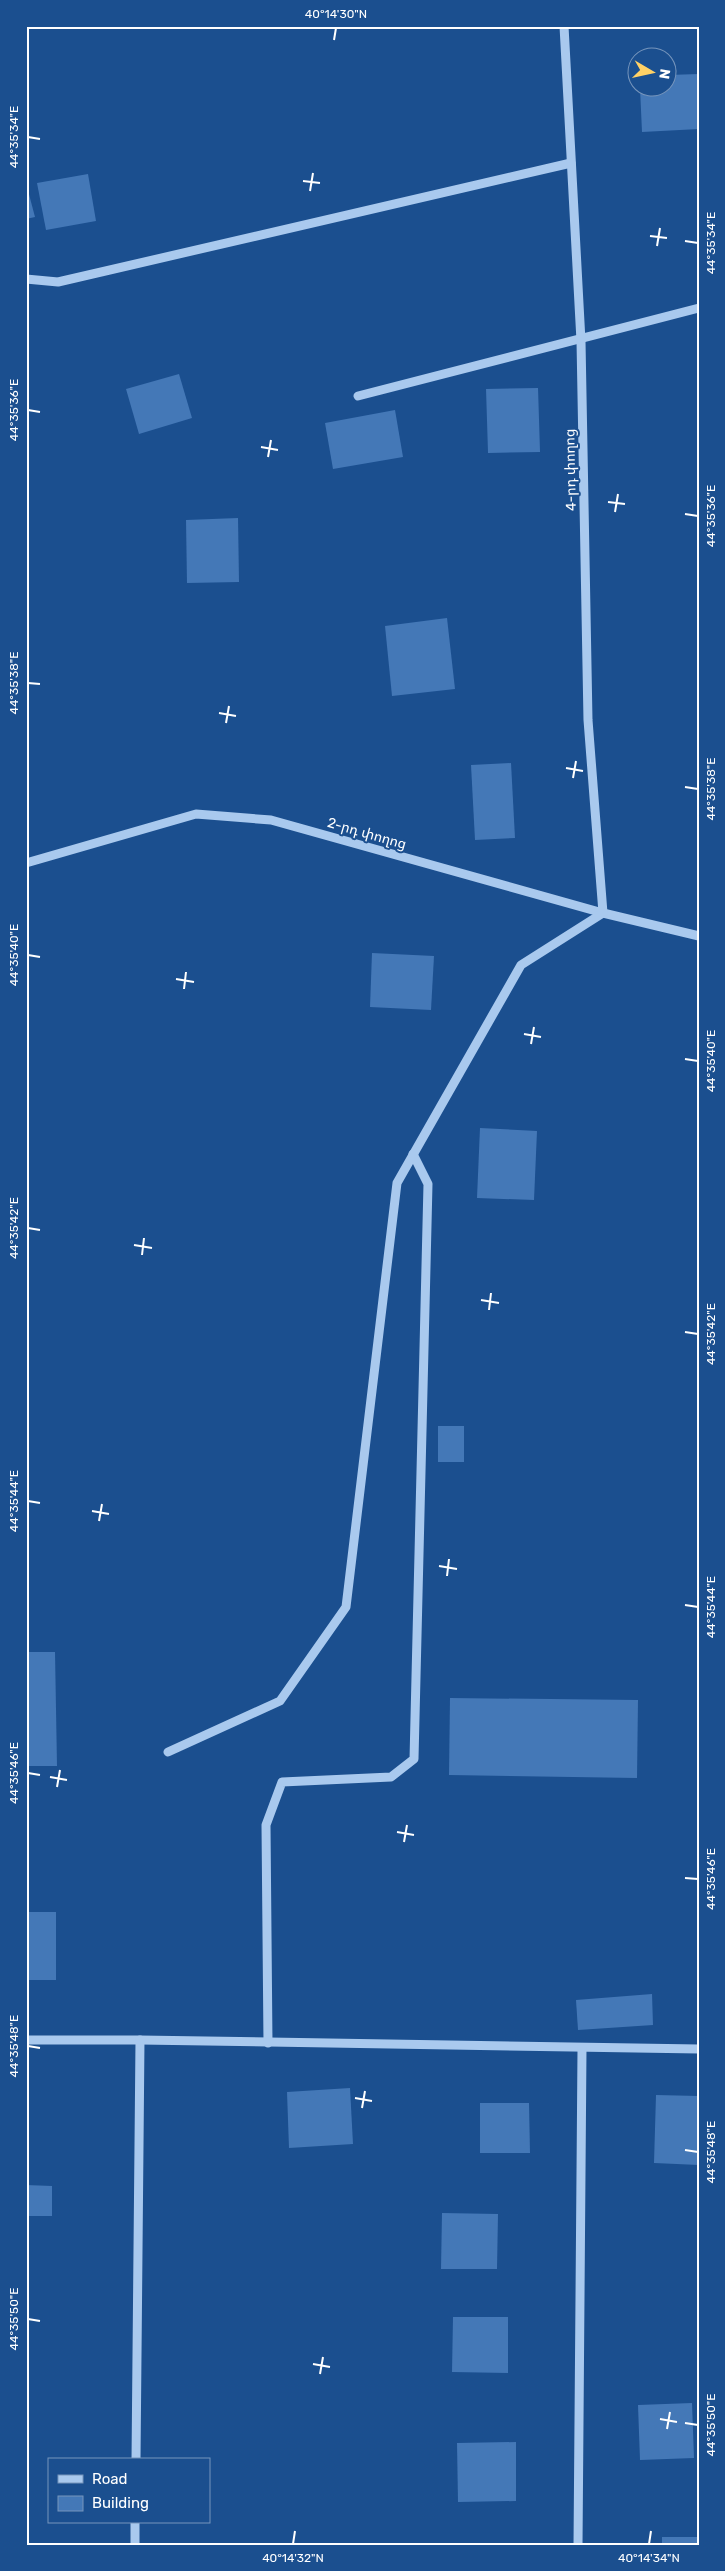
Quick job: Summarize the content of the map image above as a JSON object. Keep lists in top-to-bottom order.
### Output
{
  "streets": {
    "street": ["4-րդ փողոց", "2-րդ փողոց"]
  },
  "crossings": [
    ["4-րդ փողոց", "2-րդ փողոց"]
  ],
  "legend": ["Road", "Building"],
  "north": "right",
  "coordinates": [
    "40°14'30\"N",
    "44°35'34\"E",
    "44°35'36\"E",
    "44°35'38\"E",
    "44°35'40\"E",
    "44°35'42\"E",
    "44°35'44\"E",
    "44°35'46\"E",
    "44°35'48\"E",
    "44°35'50\"E",
    "40°14'32\"N",
    "40°14'34\"N"
  ]
}
